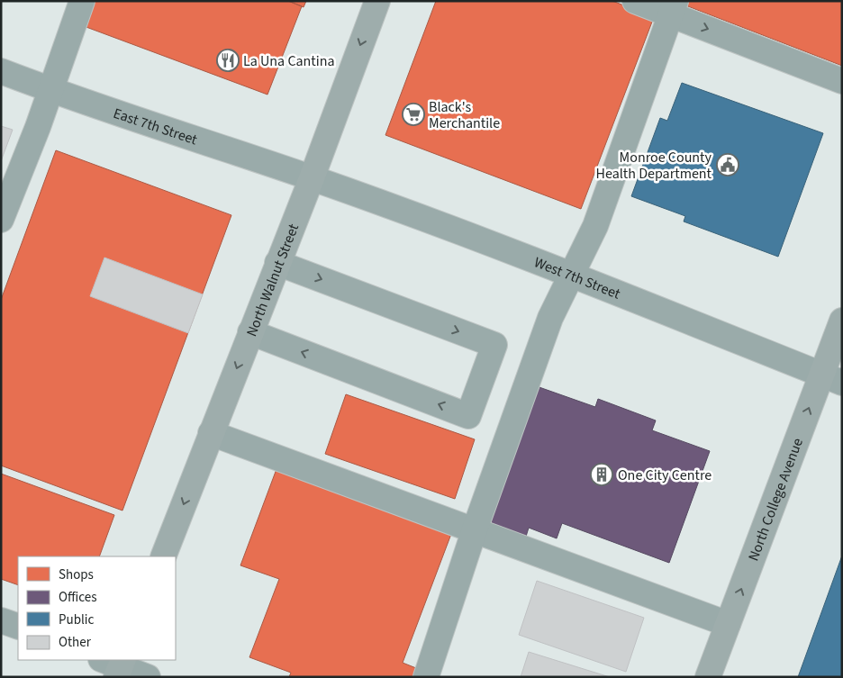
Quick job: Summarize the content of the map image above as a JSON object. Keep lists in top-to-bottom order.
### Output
{
  "streets": {
    "main road": ["North Walnut Street", "North College Avenue"],
    "street": ["East 7th Street", "West 7th Street"]
  },
  "crossings": [
    ["East 7th Street", "West 7th Street"],
    ["East 7th Street", "North Walnut Street"],
    ["West 7th Street", "North Walnut Street"],
    ["West 7th Street", "North College Avenue"]
  ],
  "one_way": ["North Walnut Street", "North College Avenue"],
  "places": {
    "restaurant": ["La Una Cantina"],
    "supermarket": ["Black's Merchantile"],
    "public building": ["Monroe County Health Department"],
    "building": ["One City Centre"]
  },
  "legend": [
    "Shops",
    "Offices",
    "Public",
    "Other"
  ]
}
